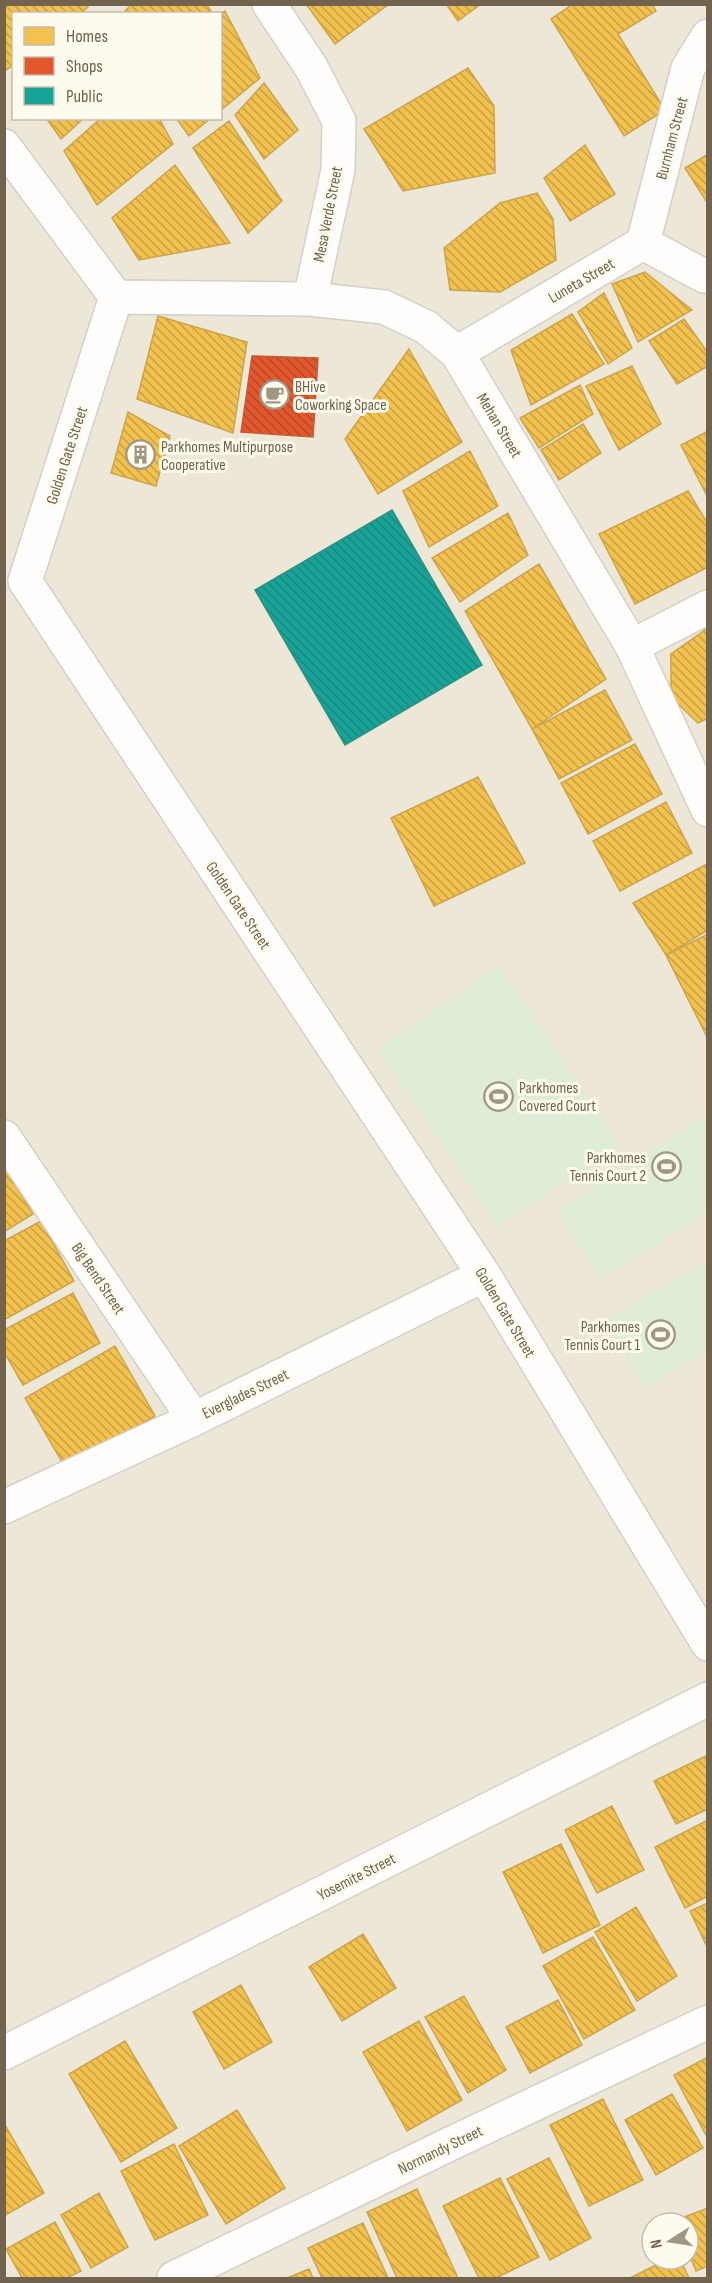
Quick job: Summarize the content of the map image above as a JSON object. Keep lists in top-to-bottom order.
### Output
{
  "streets": {
    "street": [
      "Burnham Street",
      "Mesa Verde Street",
      "Luneta Street",
      "Mehan Street",
      "Golden Gate Street",
      "Big Bend Street",
      "Everglades Street",
      "Yosemite Street",
      "Normandy Street"
    ]
  },
  "crossings": [
    ["Burnham Street", "Luneta Street"],
    ["Mesa Verde Street", "Mehan Street"],
    ["Luneta Street", "Mehan Street"],
    ["Mehan Street", "Golden Gate Street"],
    ["Golden Gate Street", "Everglades Street"],
    ["Big Bend Street", "Everglades Street"]
  ],
  "places": {
    "cafe": ["BHive Coworking Space"],
    "building": ["Parkhomes Multipurpose Cooperative"],
    "sports": ["Parkhomes Covered Court", "Parkhomes Tennis Court 2", "Parkhomes Tennis Court 1"]
  },
  "legend": ["Homes", "Shops", "Public"],
  "north": "left"
}
